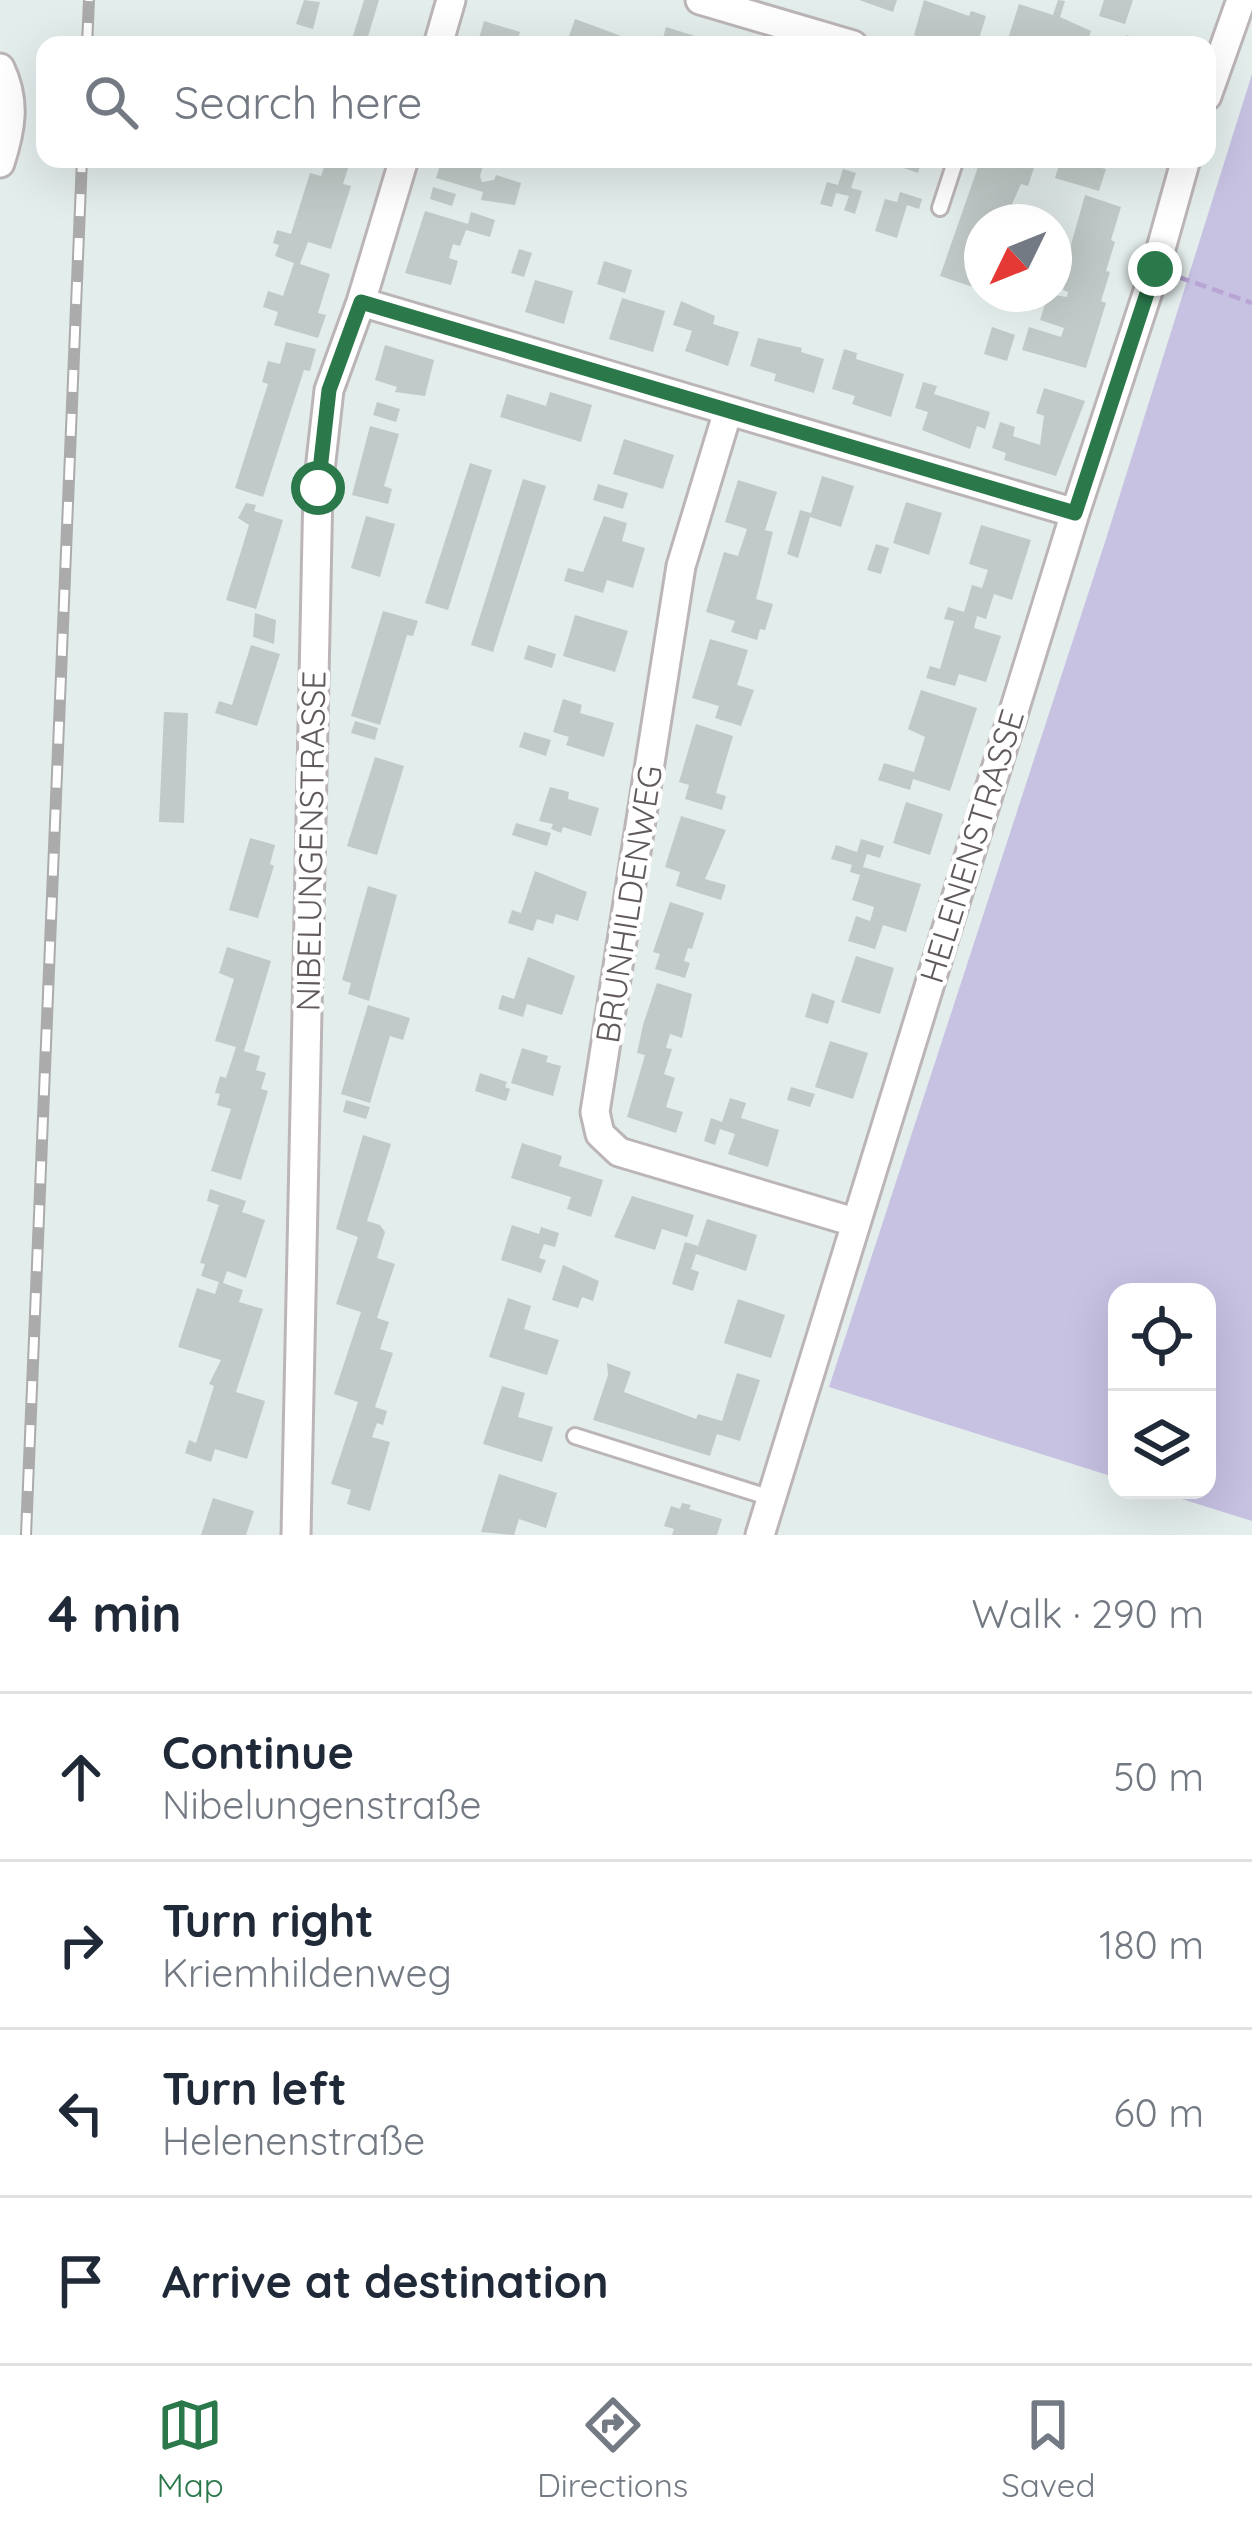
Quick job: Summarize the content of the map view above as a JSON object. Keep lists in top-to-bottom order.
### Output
{
  "streets": {
    "street": ["NIBELUNGENSTRASSE", "HELENENSTRASSE", "BRUNHILDENWEG"]
  },
  "crossings": [
    ["HELENENSTRASSE", "BRUNHILDENWEG"]
  ],
  "north": "bottom left",
  "page": {
    "search": "Search here",
    "heading": ["4 min", "Walk · 290 m"],
    "list": [
      ["Continue", "Nibelungenstraße", "50 m"],
      ["Turn right", "Kriemhildenweg", "180 m"],
      ["Turn left", "Helenenstraße", "60 m"],
      "Arrive at destination"
    ],
    "nav": ["Map", "Directions", "Saved"]
  }
}
